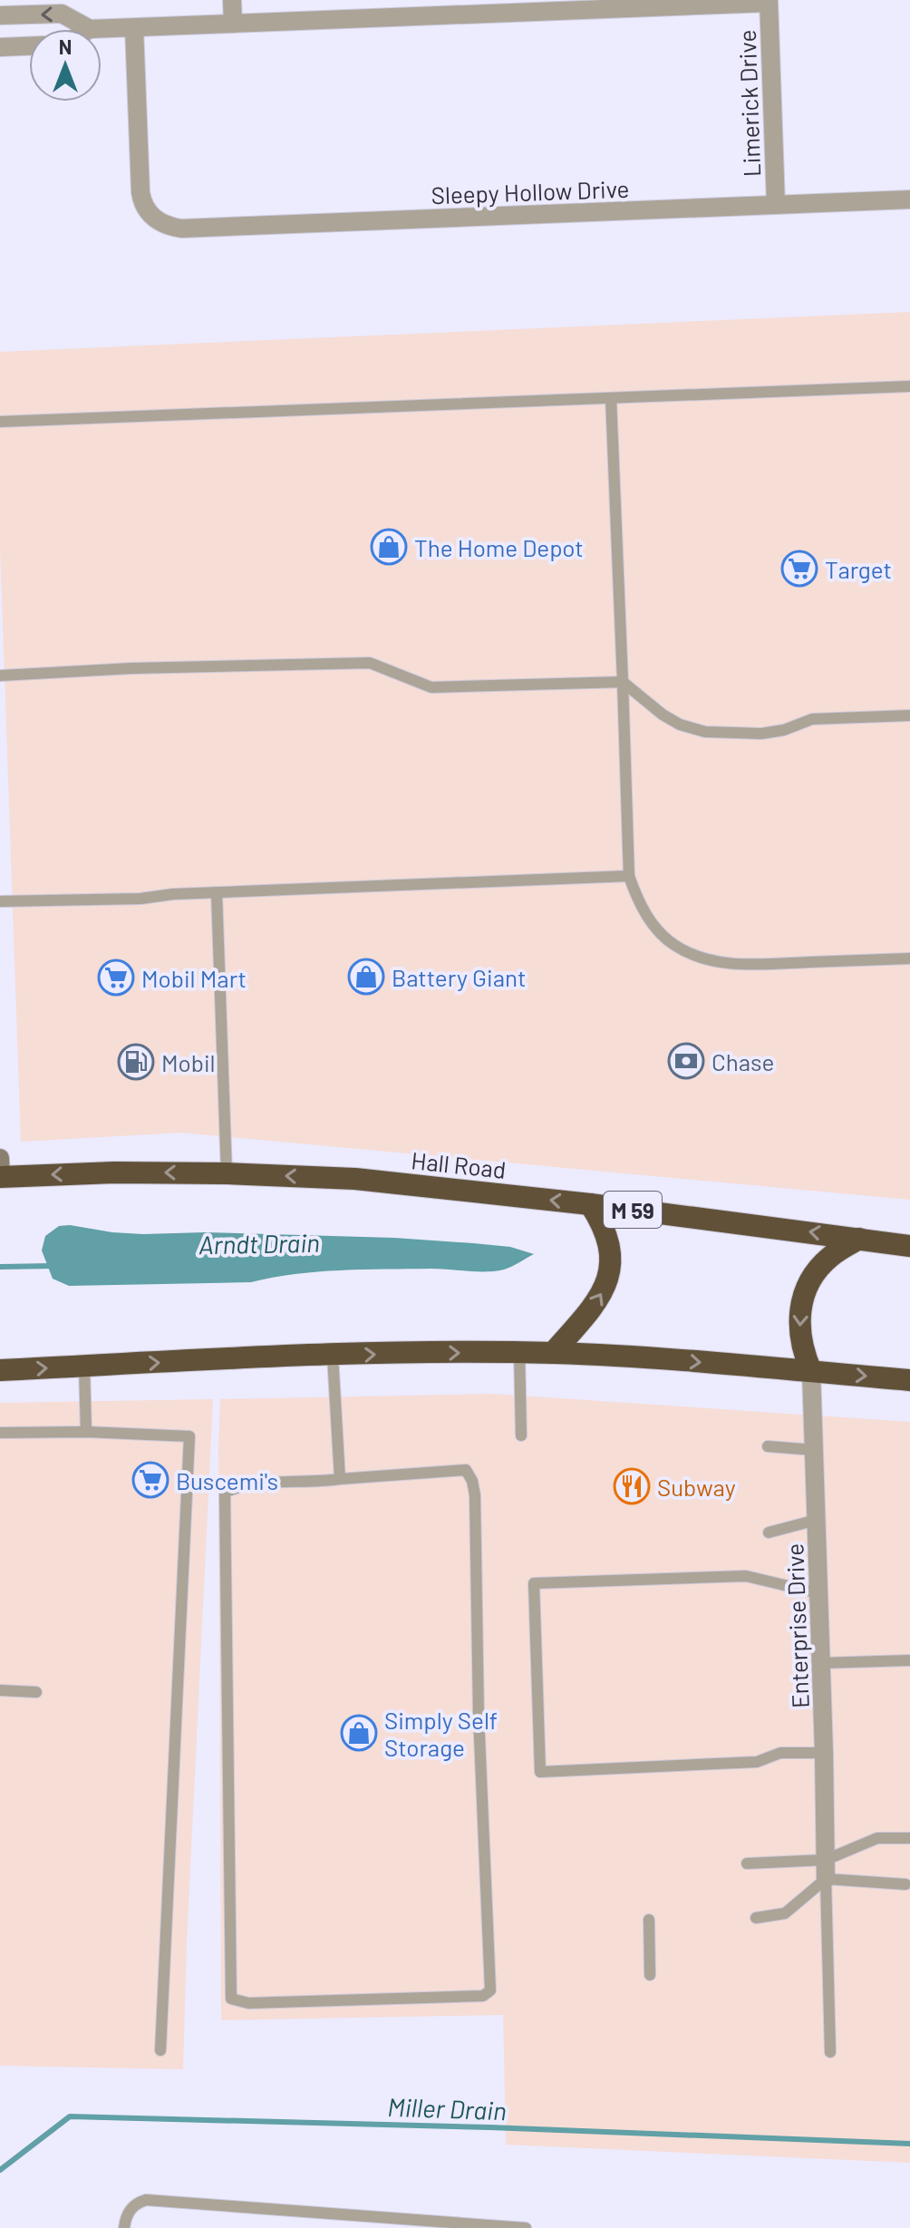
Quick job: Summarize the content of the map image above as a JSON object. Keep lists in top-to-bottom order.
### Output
{
  "streets": {
    "highway": ["Hall Road", "M 59"],
    "street": ["Limerick Drive", "Sleepy Hollow Drive", "Enterprise Drive"]
  },
  "crossings": [
    ["Limerick Drive", "Sleepy Hollow Drive"]
  ],
  "water": ["Arndt Drain", "Miller Drain"],
  "places": {
    "shop": ["The Home Depot", "Battery Giant", "Simply Self Storage"],
    "supermarket": ["Target", "Mobil Mart", "Buscemi's"],
    "bank": ["Chase"],
    "fuel station": ["Mobil"],
    "restaurant": ["Subway"]
  },
  "north": "top"
}
